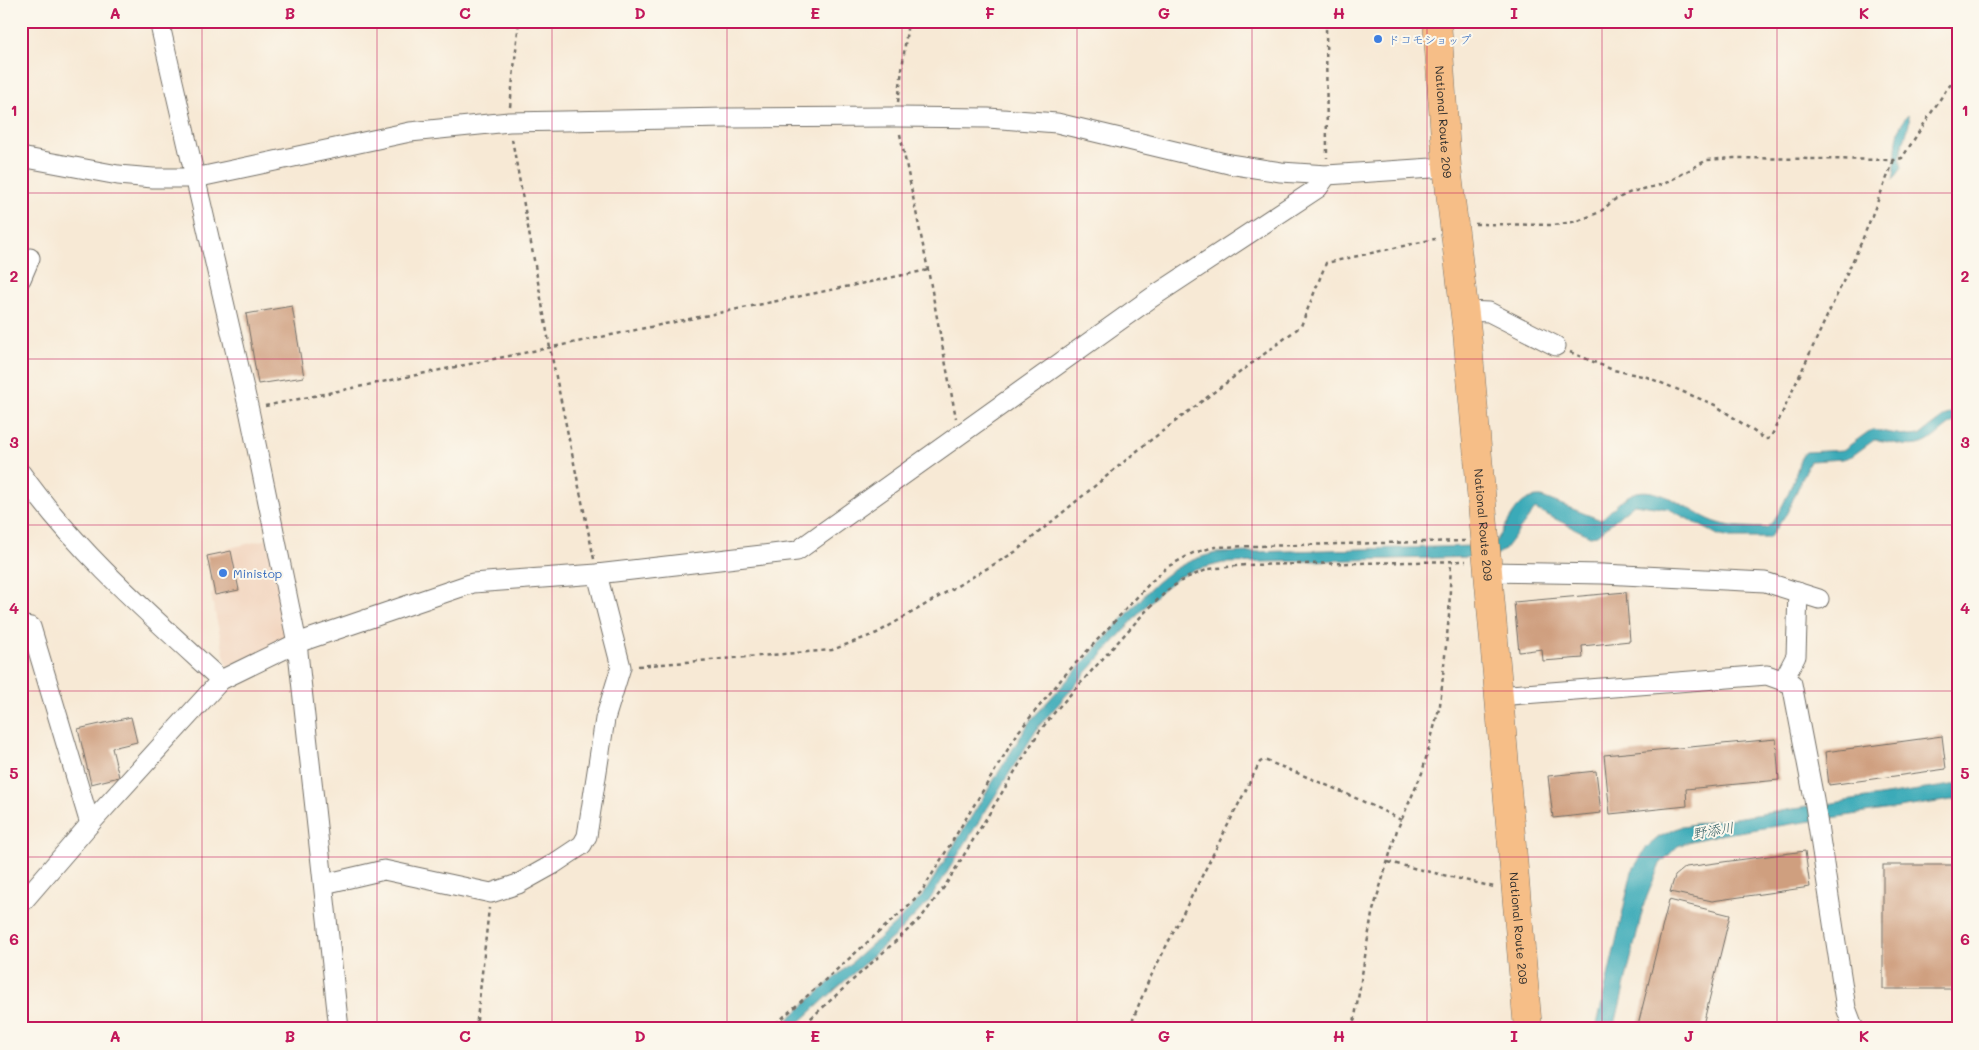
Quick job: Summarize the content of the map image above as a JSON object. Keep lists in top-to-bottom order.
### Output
{
  "streets": {
    "highway": ["National Route 209"]
  },
  "water": ["野添川"],
  "places": ["ドコモショップ", "Ministop"],
  "grid": {
    "columns": [
      "A",
      "B",
      "C",
      "D",
      "E",
      "F",
      "G",
      "H",
      "I",
      "J",
      "K"
    ],
    "rows": [
      "1",
      "2",
      "3",
      "4",
      "5",
      "6"
    ]
  }
}
